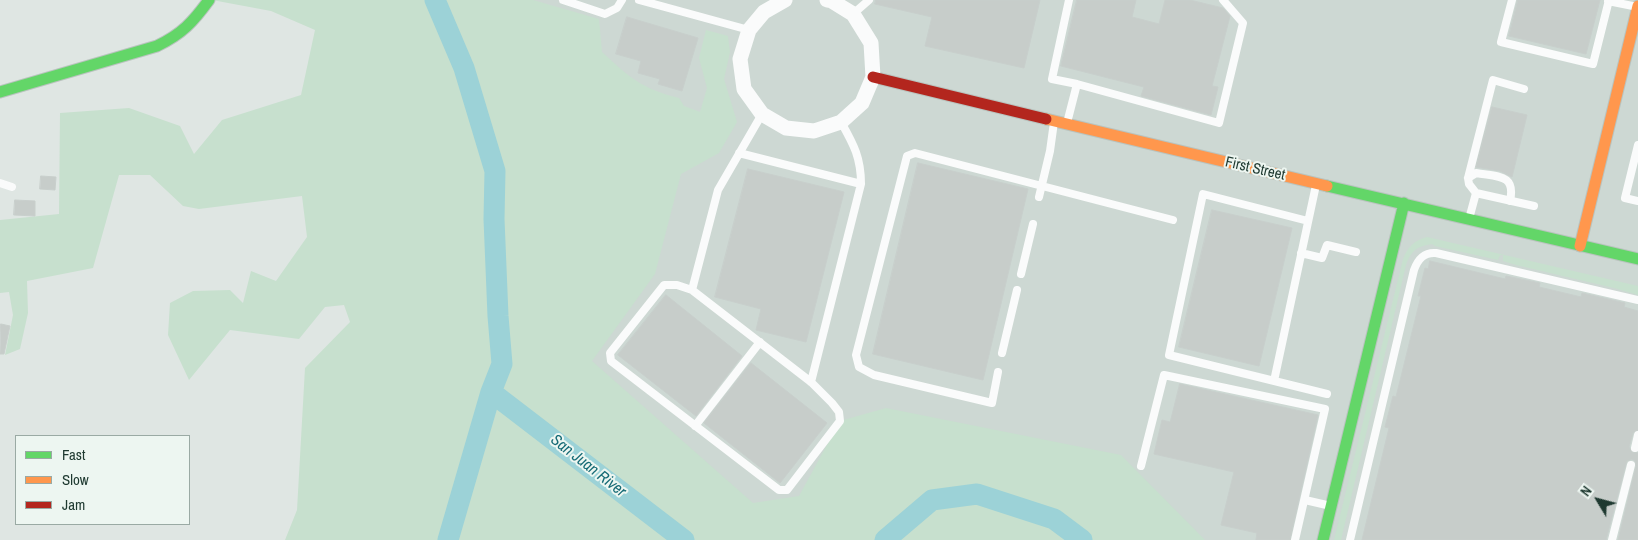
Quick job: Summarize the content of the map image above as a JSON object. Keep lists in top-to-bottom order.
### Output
{
  "streets": {
    "street": ["First Street"]
  },
  "water": ["San Juan River"],
  "legend": ["Fast", "Slow", "Jam"],
  "north": "top left"
}
